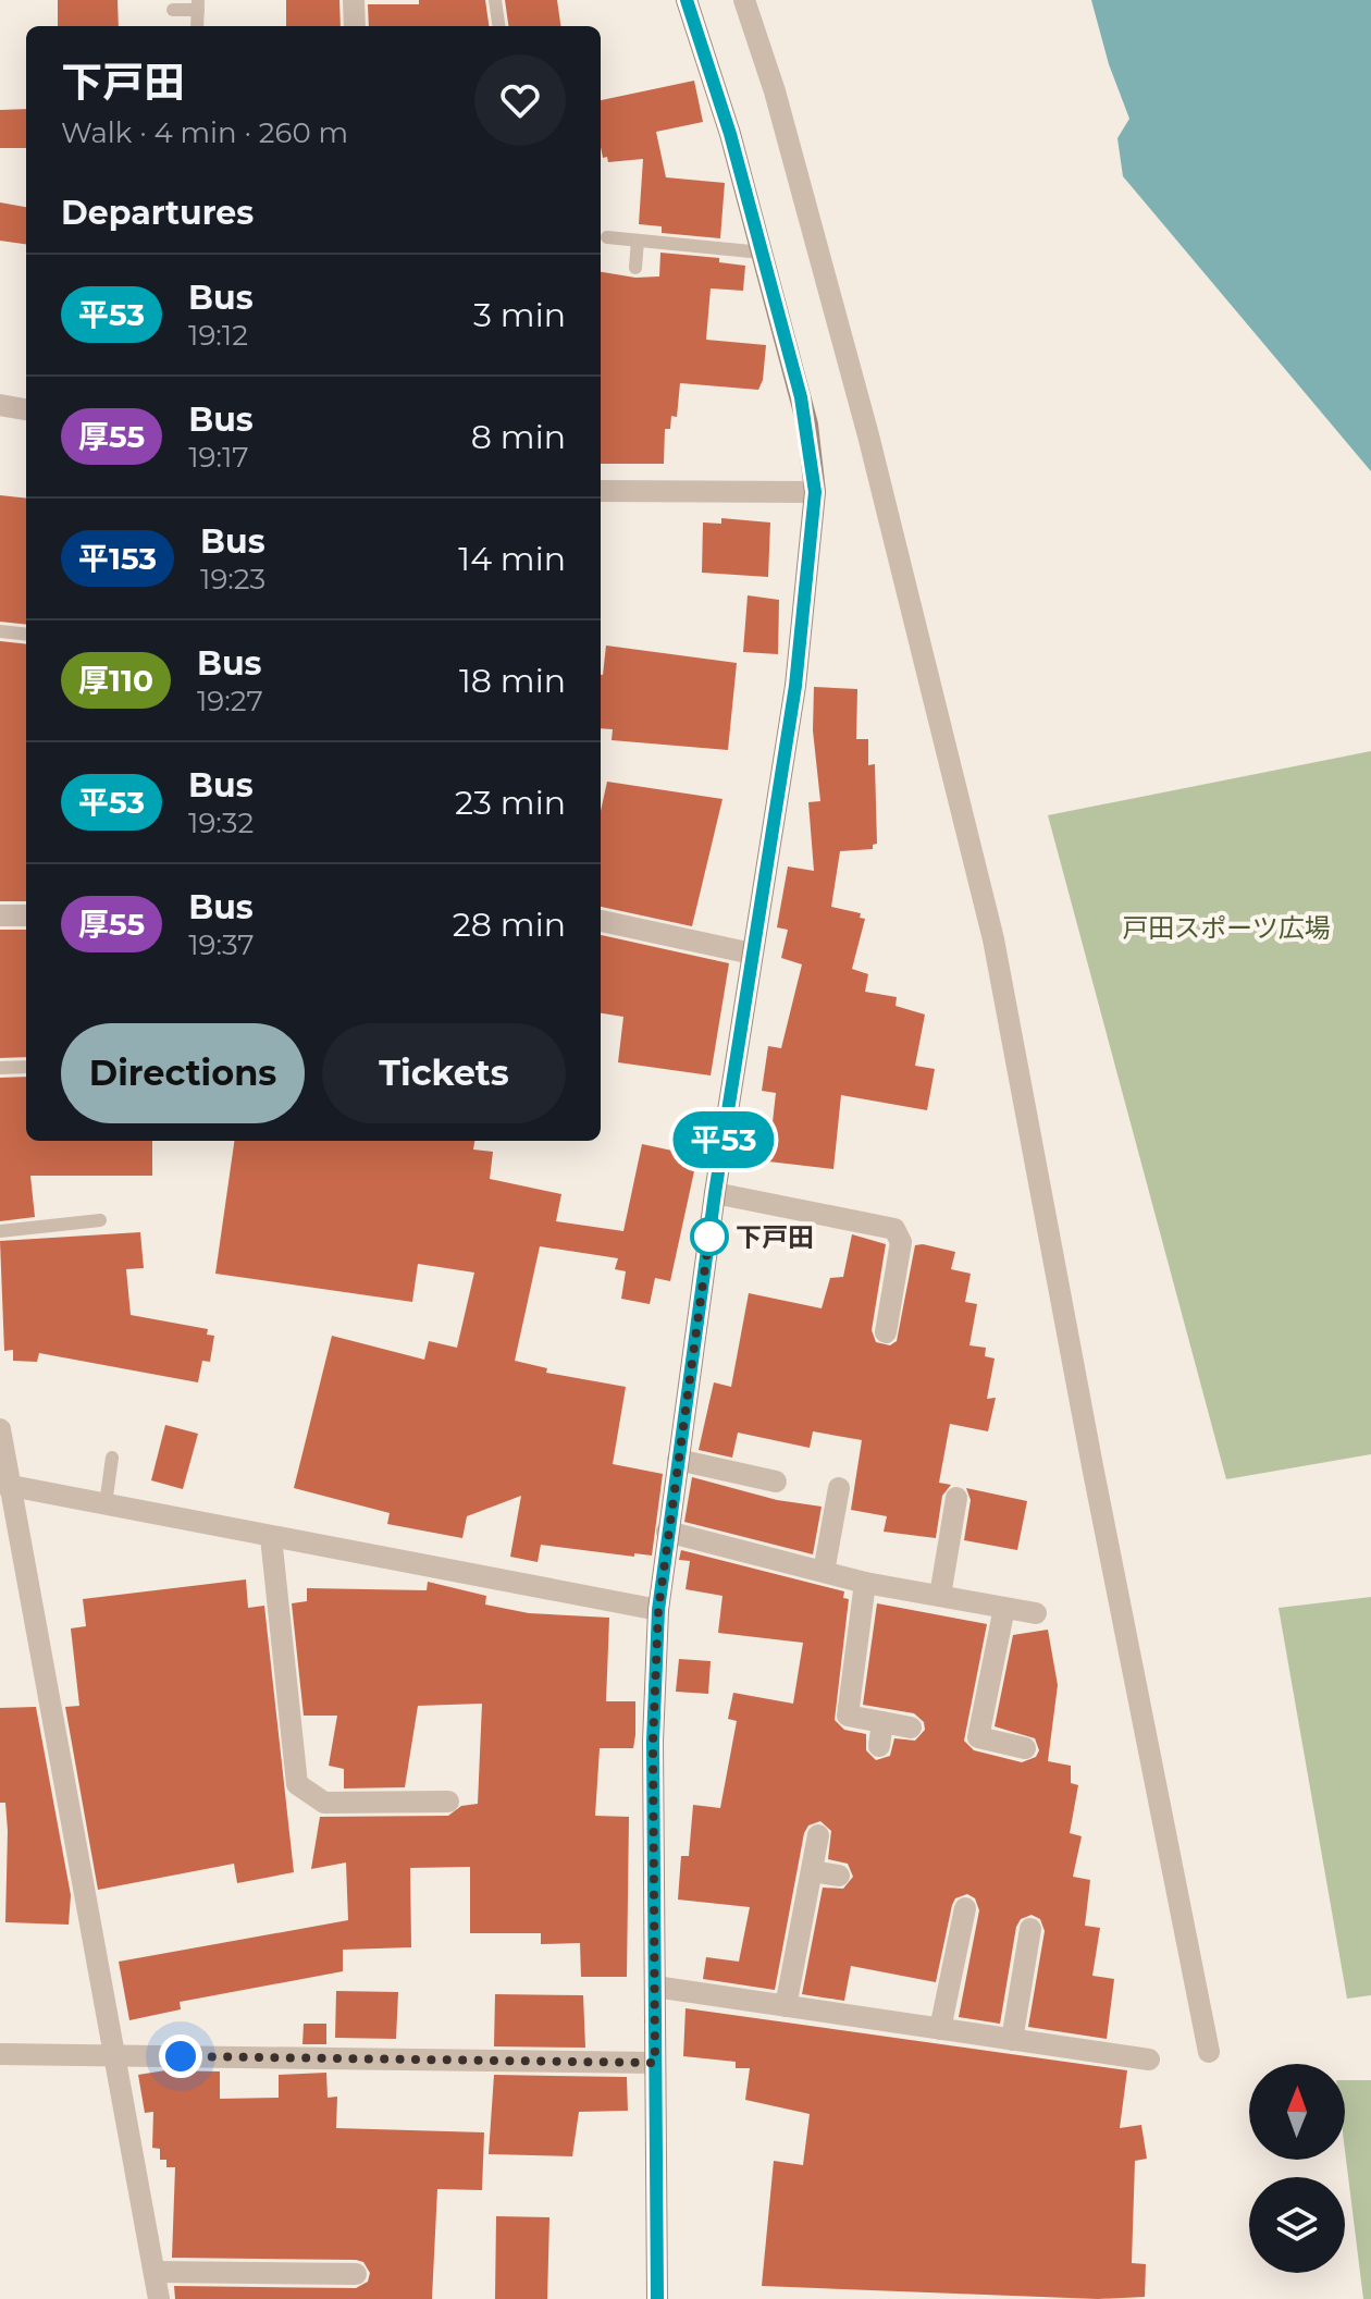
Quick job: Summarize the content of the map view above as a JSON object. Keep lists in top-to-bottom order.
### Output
{
  "parks": ["戸田スポーツ広場"],
  "places": ["下戸田"],
  "lines": ["bus line 平53"],
  "north": "top",
  "page": {
    "on_map": "平53",
    "heading": [
      ["下戸田", "Walk · 4 min · 260 m"],
      "Departures"
    ],
    "list": [
      {
        "mark": "平53",
        "name": "Bus",
        "note": "19:12",
        "value": "3 min"
      },
      {
        "mark": "厚55",
        "name": "Bus",
        "note": "19:17",
        "value": "8 min"
      },
      {
        "mark": "平153",
        "name": "Bus",
        "note": "19:23",
        "value": "14 min"
      },
      {
        "mark": "厚110",
        "name": "Bus",
        "note": "19:27",
        "value": "18 min"
      },
      {
        "mark": "平53",
        "name": "Bus",
        "note": "19:32",
        "value": "23 min"
      },
      {
        "mark": "厚55",
        "name": "Bus",
        "note": "19:37",
        "value": "28 min"
      }
    ],
    "buttons": ["Directions", "Tickets"]
  }
}
